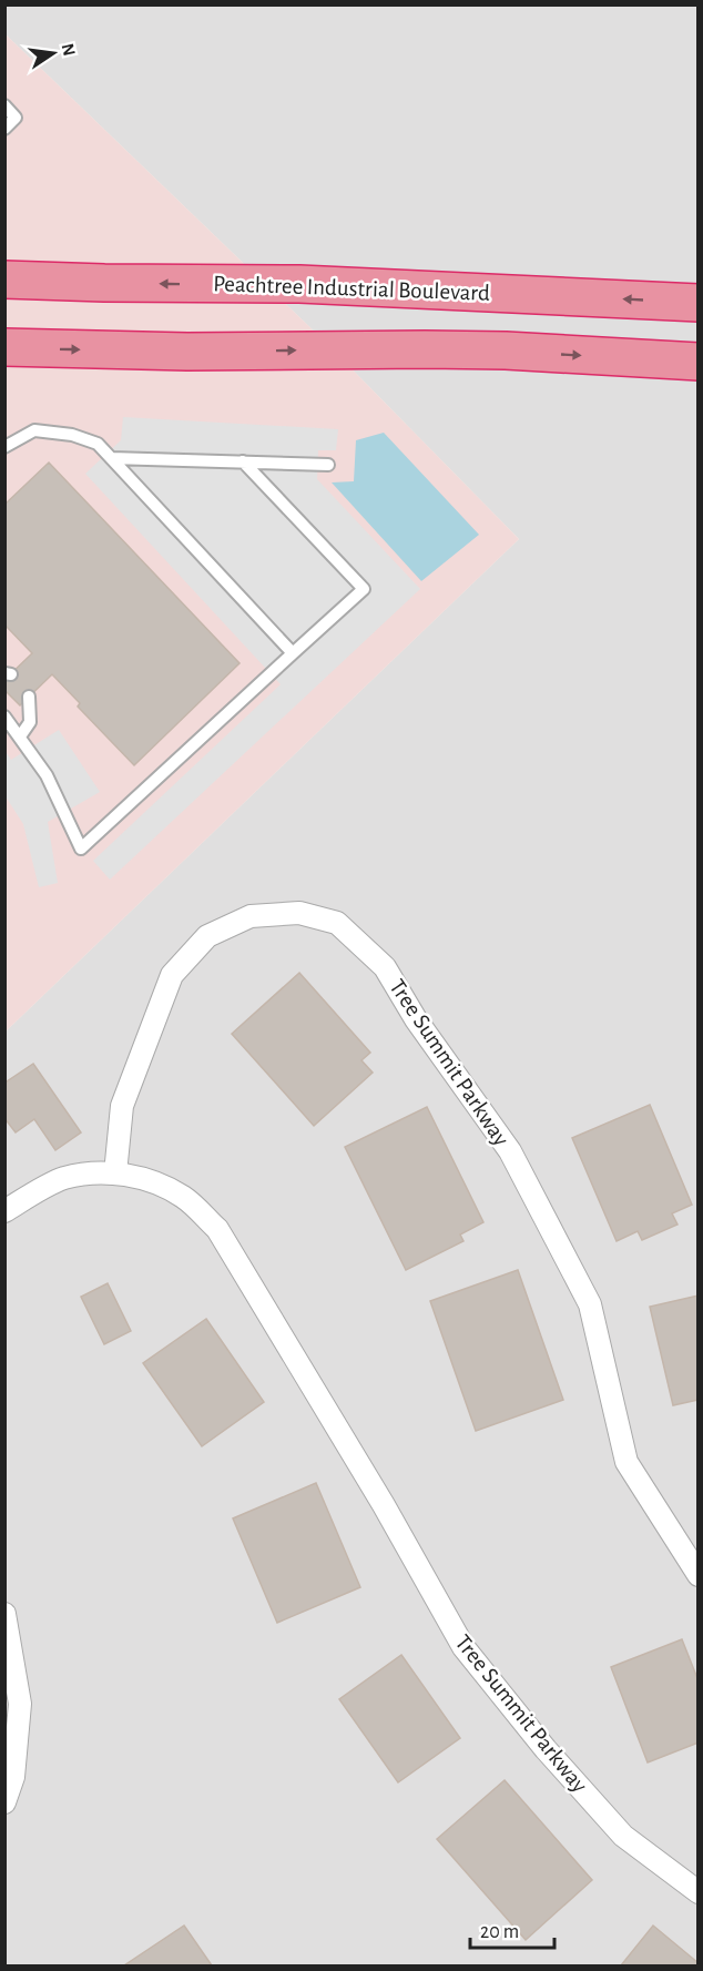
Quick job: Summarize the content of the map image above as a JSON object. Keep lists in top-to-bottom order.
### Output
{
  "streets": {
    "highway": ["Peachtree Industrial Boulevard"],
    "street": ["Tree Summit Parkway"]
  },
  "scale_bar": "20 m",
  "north": "right"
}
